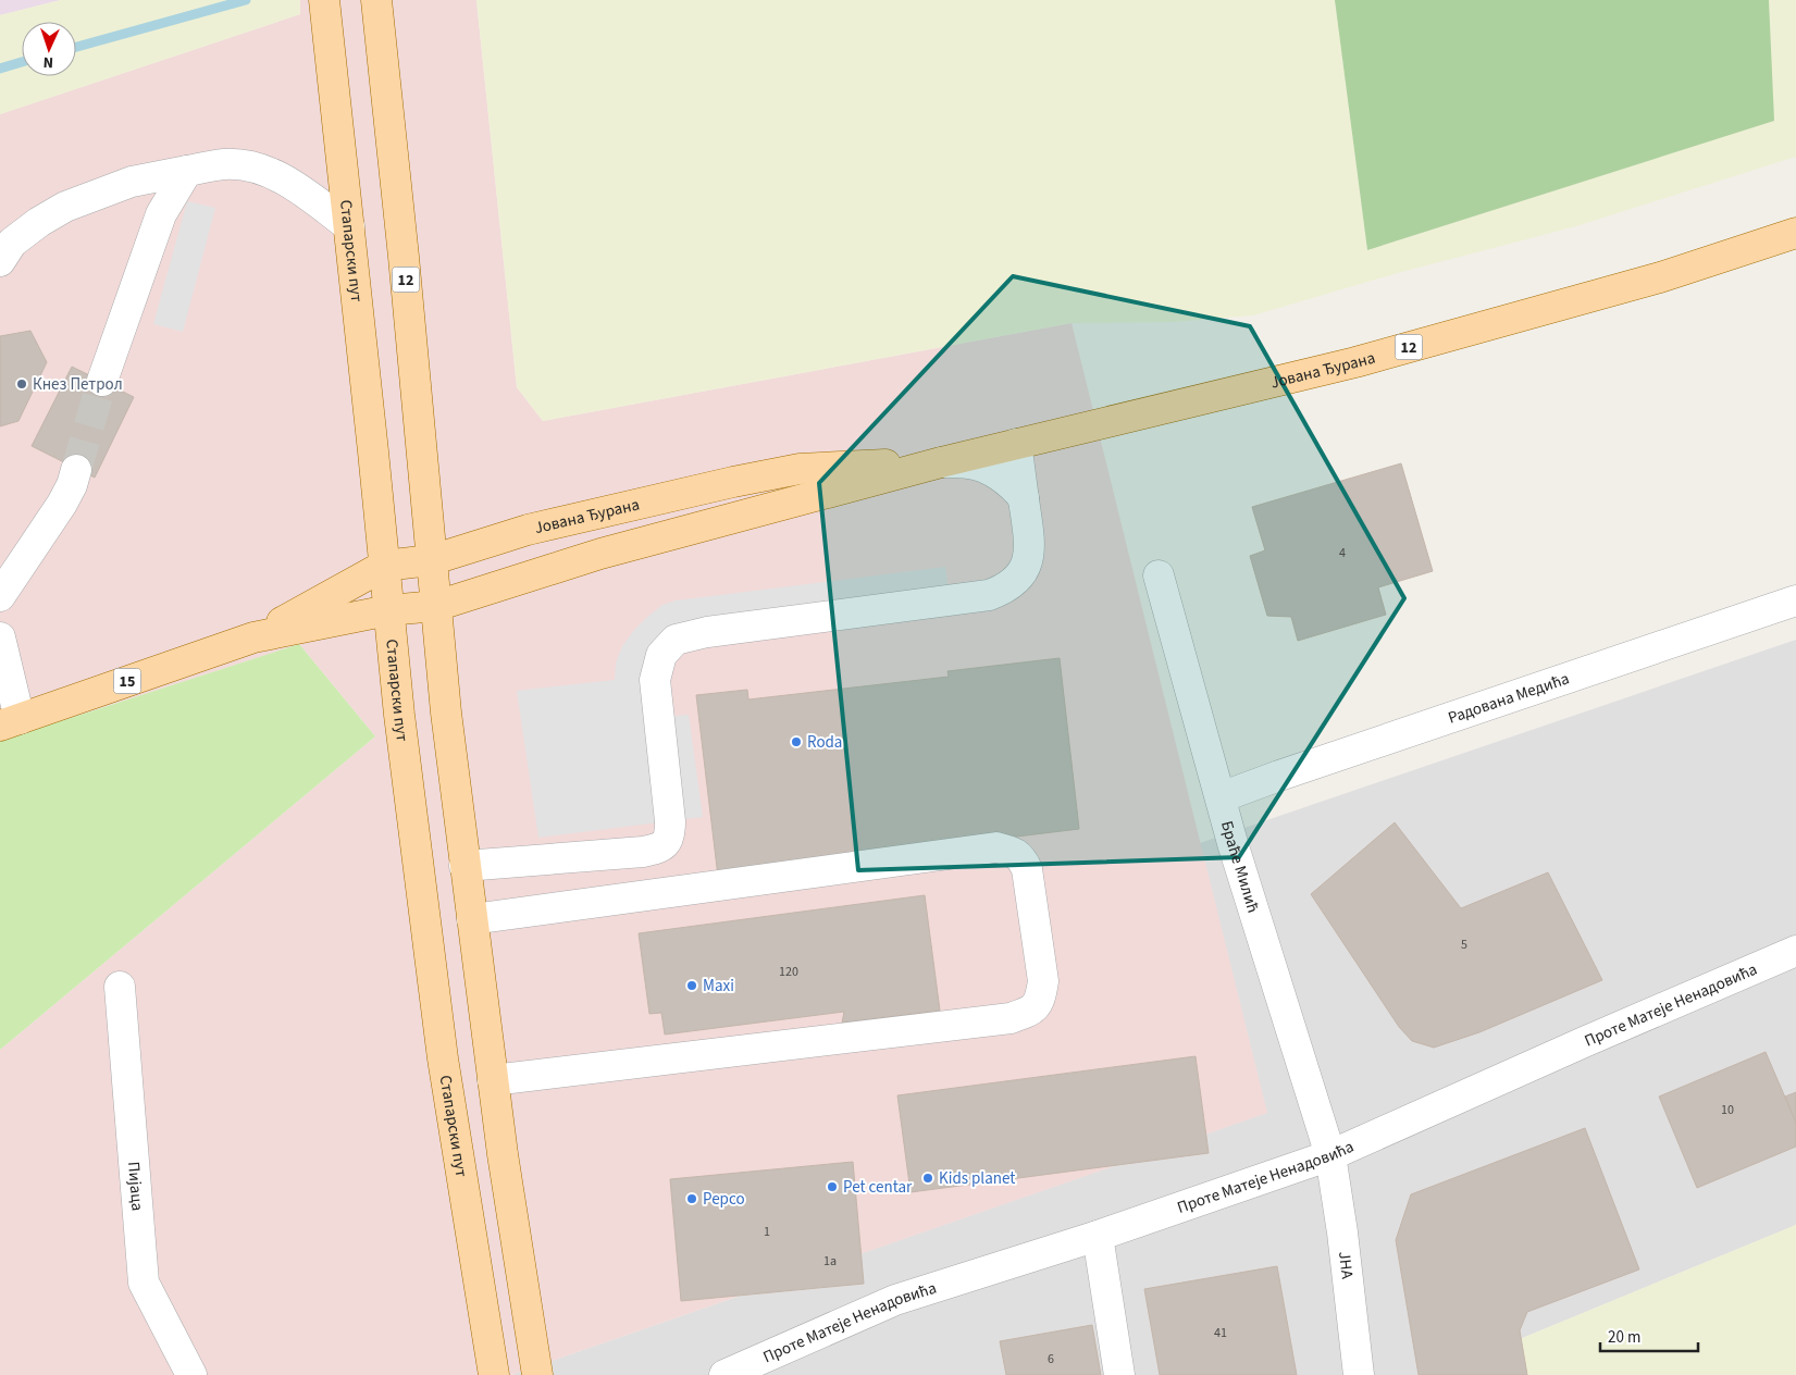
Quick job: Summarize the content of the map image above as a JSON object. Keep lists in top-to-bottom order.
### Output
{
  "streets": {
    "main road": [
      "Стапарски пут",
      "12",
      "Јована Ђурана",
      "15"
    ],
    "street": [
      "Радована Медића",
      "Браће Милић",
      "Проте Матеје Ненадовића",
      "Пијаца",
      "ЈНА"
    ]
  },
  "crossings": [
    ["Стапарски пут", "Јована Ђурана"],
    ["12", "Јована Ђурана"],
    ["Радована Медића", "Браће Милић"],
    ["Браће Милић", "Проте Матеје Ненадовића"],
    ["Браће Милић", "ЈНА"],
    ["Проте Матеје Ненадовића", "ЈНА"]
  ],
  "places": [
    "Кнез Петрол",
    "Roda",
    "Maxi",
    "Kids planet",
    "Pet centar",
    "Pepco"
  ],
  "house_numbers": [
    "4",
    "5",
    "120",
    "10",
    "1",
    "1a",
    "41",
    "6"
  ],
  "scale_bar": "20 m",
  "north": "bottom"
}
